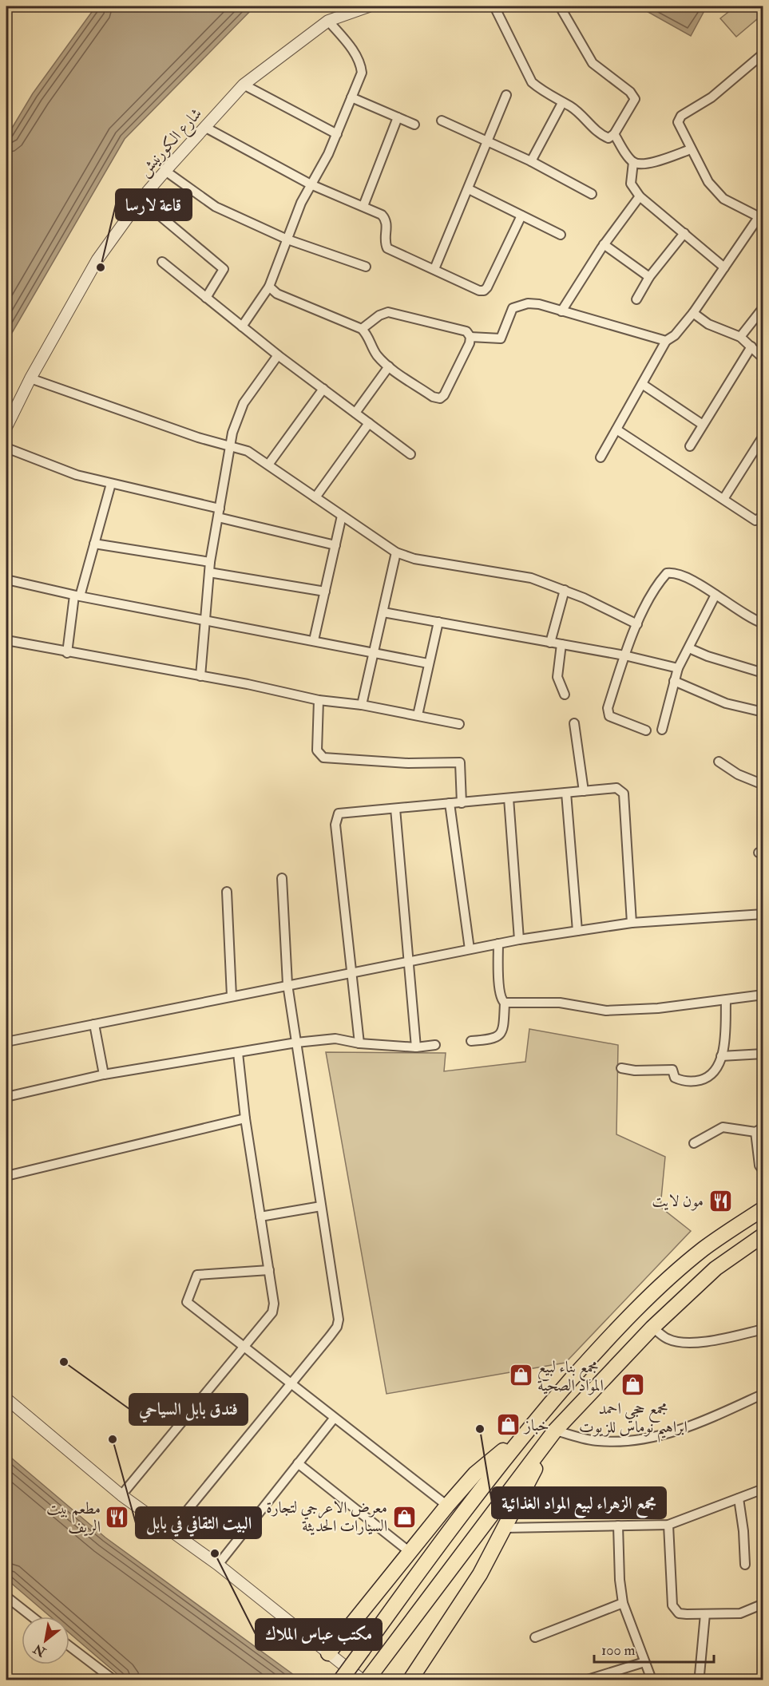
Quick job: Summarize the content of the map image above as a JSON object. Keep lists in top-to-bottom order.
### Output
{
  "streets": {
    "street": ["شارع الكورنيش"]
  },
  "places": {
    "other": [
      "قاعة لارسا",
      "فندق بابل السياحي",
      "مجمع الزهراء لبيع المواد الغذائية",
      "البيت الثقافي في بابل",
      "مكتب عباس الملاك"
    ],
    "restaurant": ["مون لايت", "مطعم بيت الريف"],
    "shop": [
      "مجمع بناء لبيع المواد الصحية",
      "مجمع حجي احمد ابراهيم نوماس للزيوت",
      "خباز",
      "معرض الاعرجي لتجارة السيارات الحديثة"
    ]
  },
  "scale_bar": "100 m",
  "north": "bottom left"
}
